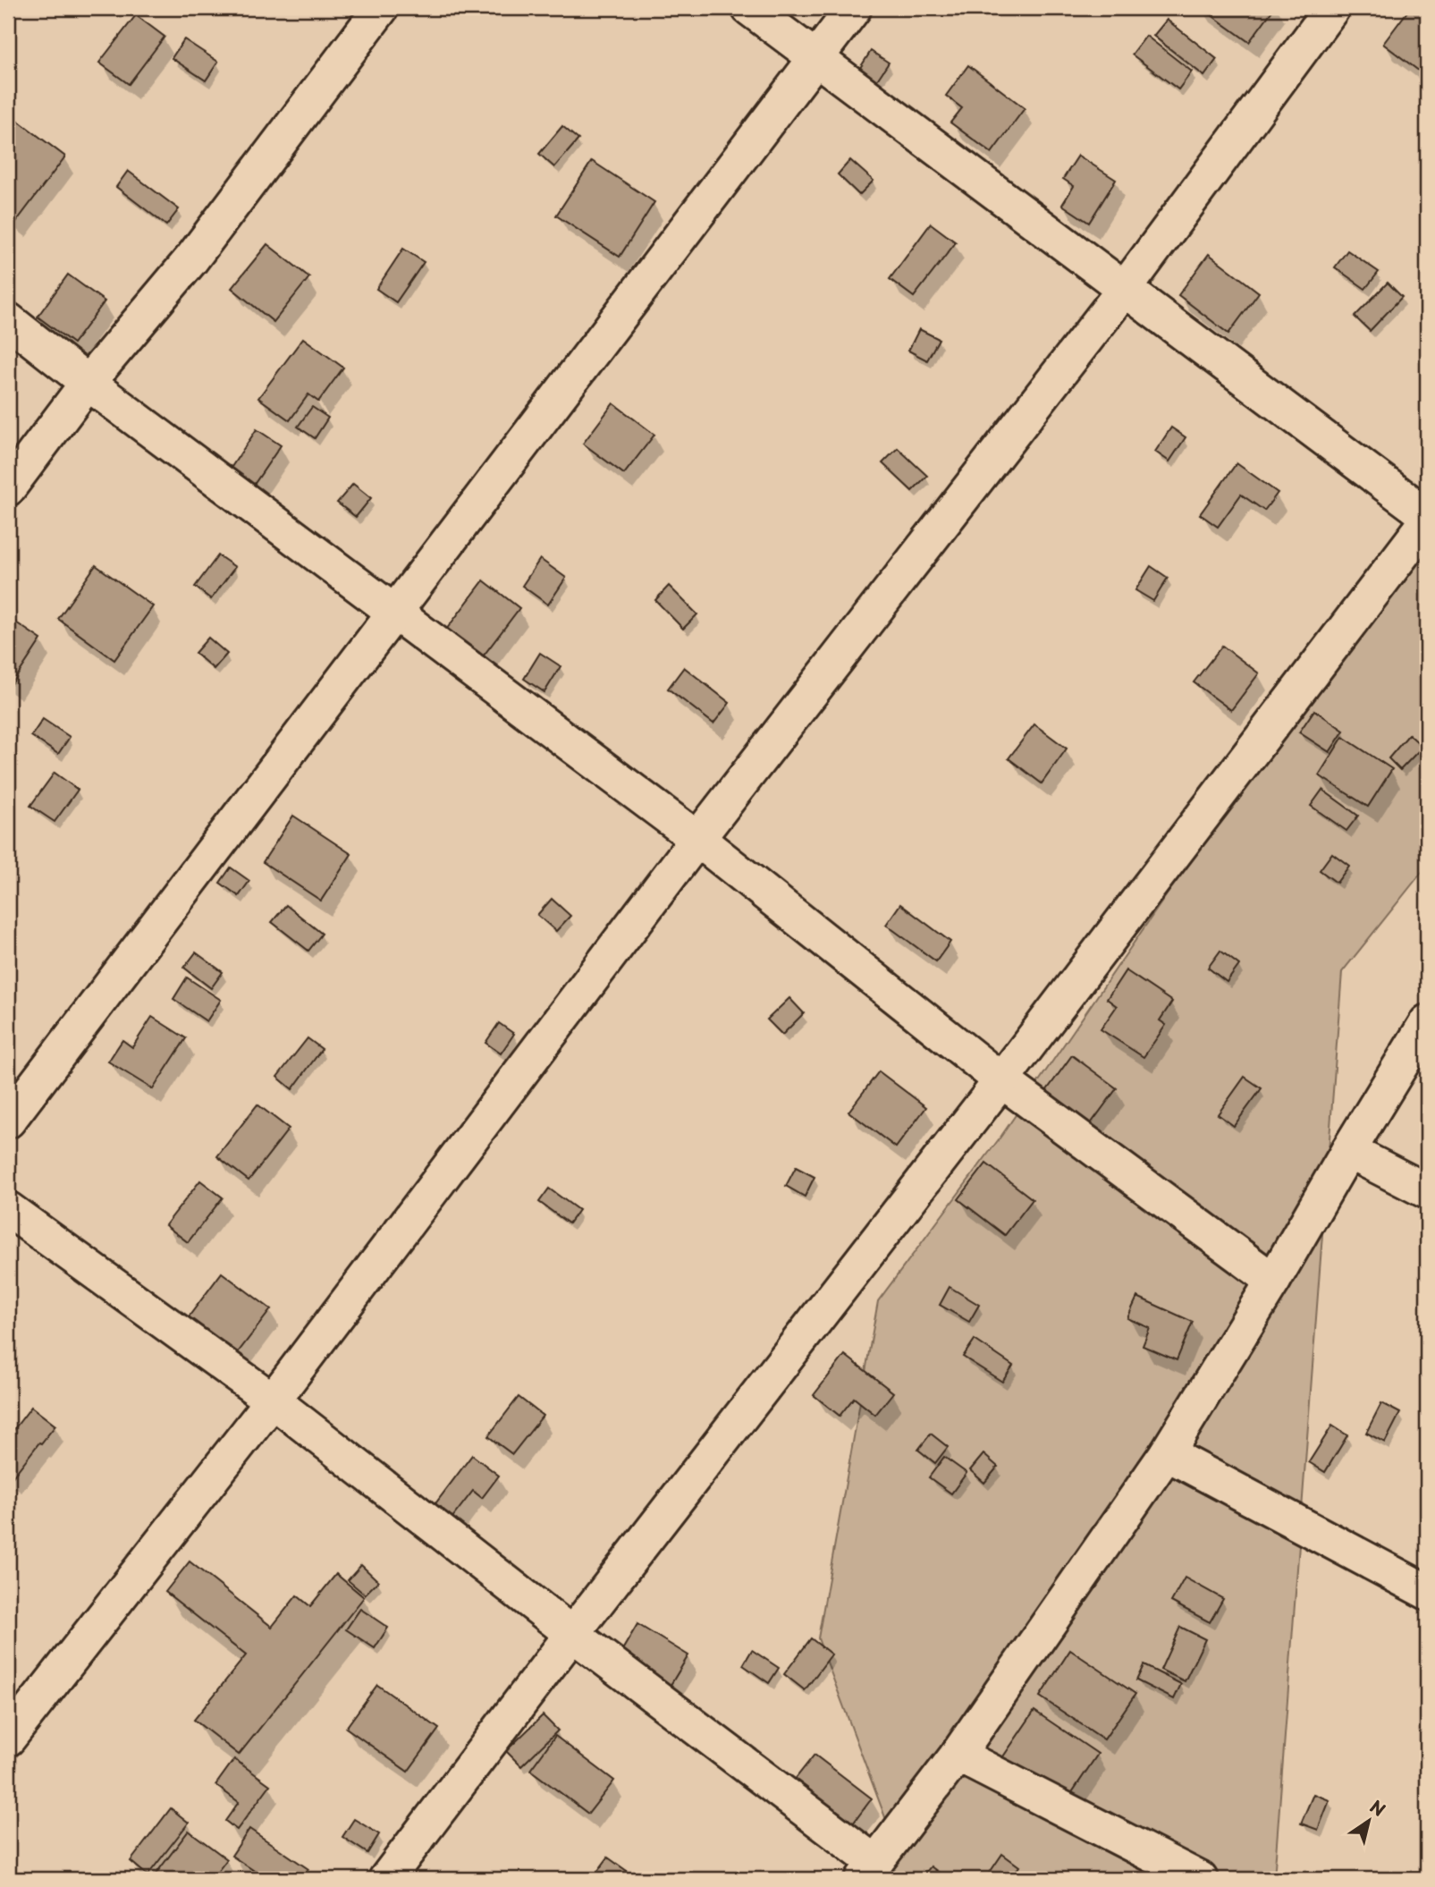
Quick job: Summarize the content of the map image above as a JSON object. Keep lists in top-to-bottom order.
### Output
{
  "north": "top right"
}
